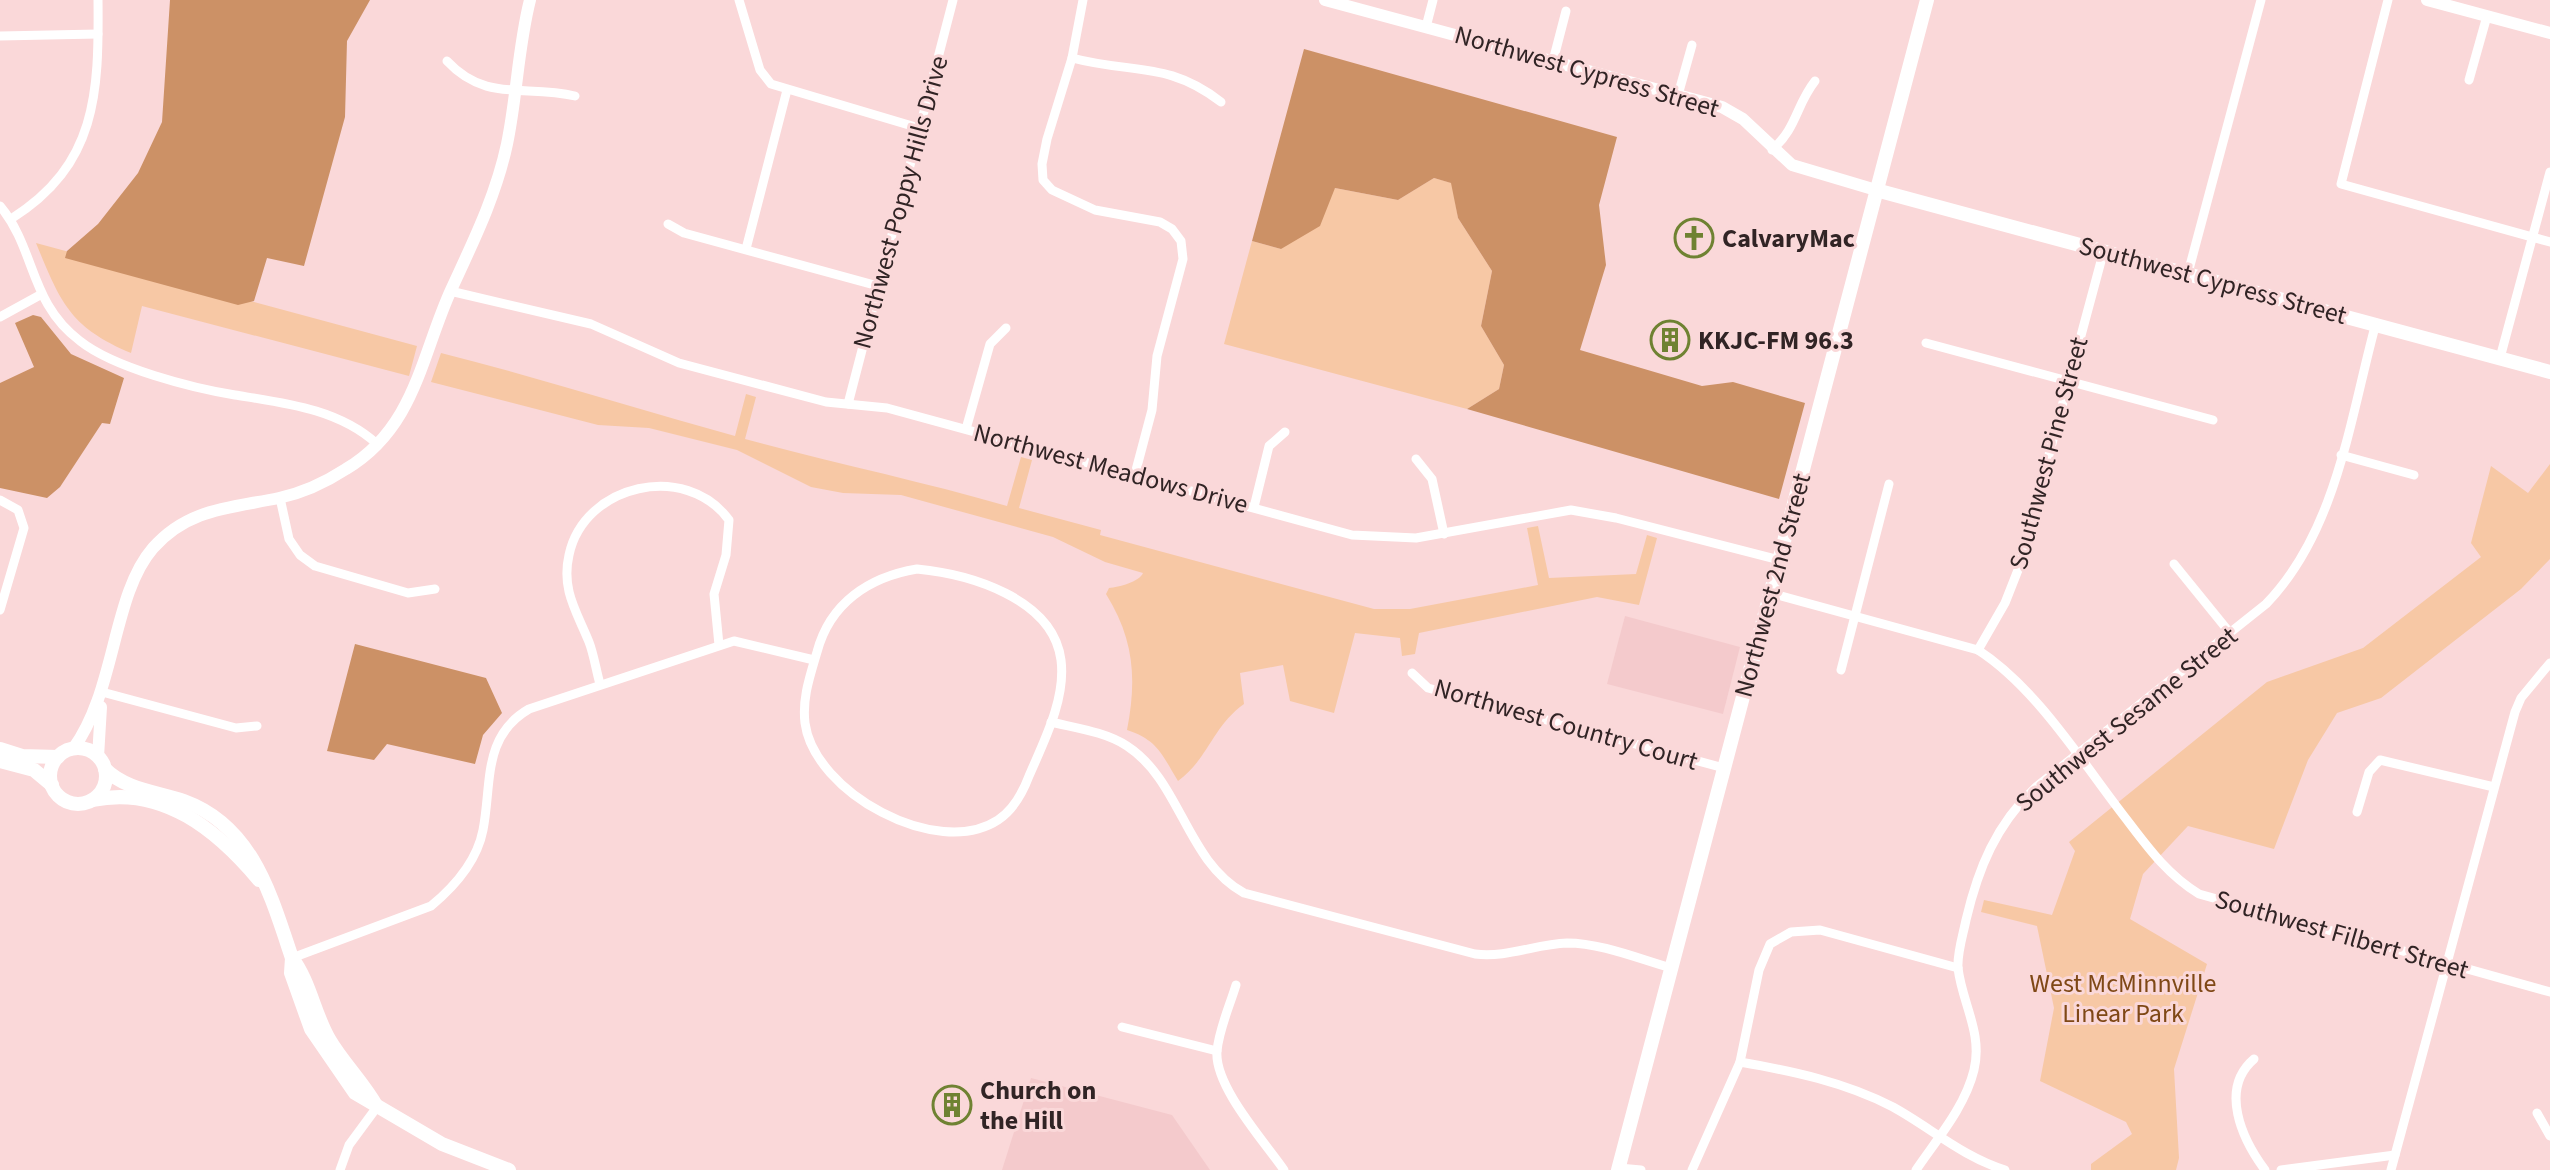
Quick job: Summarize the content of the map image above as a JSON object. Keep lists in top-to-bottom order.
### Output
{
  "streets": {
    "main road": ["Southwest Cypress Street", "Northwest 2nd Street"],
    "street": [
      "Northwest Cypress Street",
      "Northwest Poppy Hills Drive",
      "Southwest Pine Street",
      "Northwest Meadows Drive",
      "Southwest Sesame Street",
      "Northwest Country Court",
      "Southwest Filbert Street"
    ]
  },
  "crossings": [
    ["Northwest Cypress Street", "Southwest Cypress Street"],
    ["Northwest Cypress Street", "Northwest 2nd Street"],
    ["Northwest Poppy Hills Drive", "Northwest Meadows Drive"],
    ["Southwest Cypress Street", "Southwest Pine Street"],
    ["Southwest Cypress Street", "Northwest 2nd Street"],
    ["Southwest Cypress Street", "Southwest Sesame Street"],
    ["Southwest Pine Street", "Southwest Filbert Street"],
    ["Northwest Meadows Drive", "Northwest 2nd Street"],
    ["Northwest 2nd Street", "Northwest Country Court"],
    ["Northwest 2nd Street", "Southwest Filbert Street"],
    ["Southwest Sesame Street", "Southwest Filbert Street"]
  ],
  "parks": ["West McMinnville Linear Park"],
  "places": {
    "church": ["CalvaryMac"],
    "building": ["KKJC-FM 96.3", "Church on the Hill"]
  }
}
